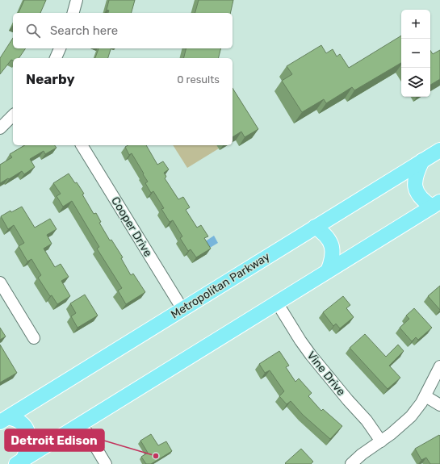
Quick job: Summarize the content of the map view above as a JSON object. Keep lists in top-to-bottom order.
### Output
{
  "streets": {
    "main road": ["Metropolitan Parkway"],
    "street": ["Cooper Drive", "Vine Drive"]
  },
  "crossings": [
    ["Cooper Drive", "Metropolitan Parkway"]
  ],
  "places": ["Detroit Edison"],
  "page": {
    "map_buttons": ["+", "−"],
    "search": "Search here",
    "heading": ["Nearby", "0 results"]
  }
}
